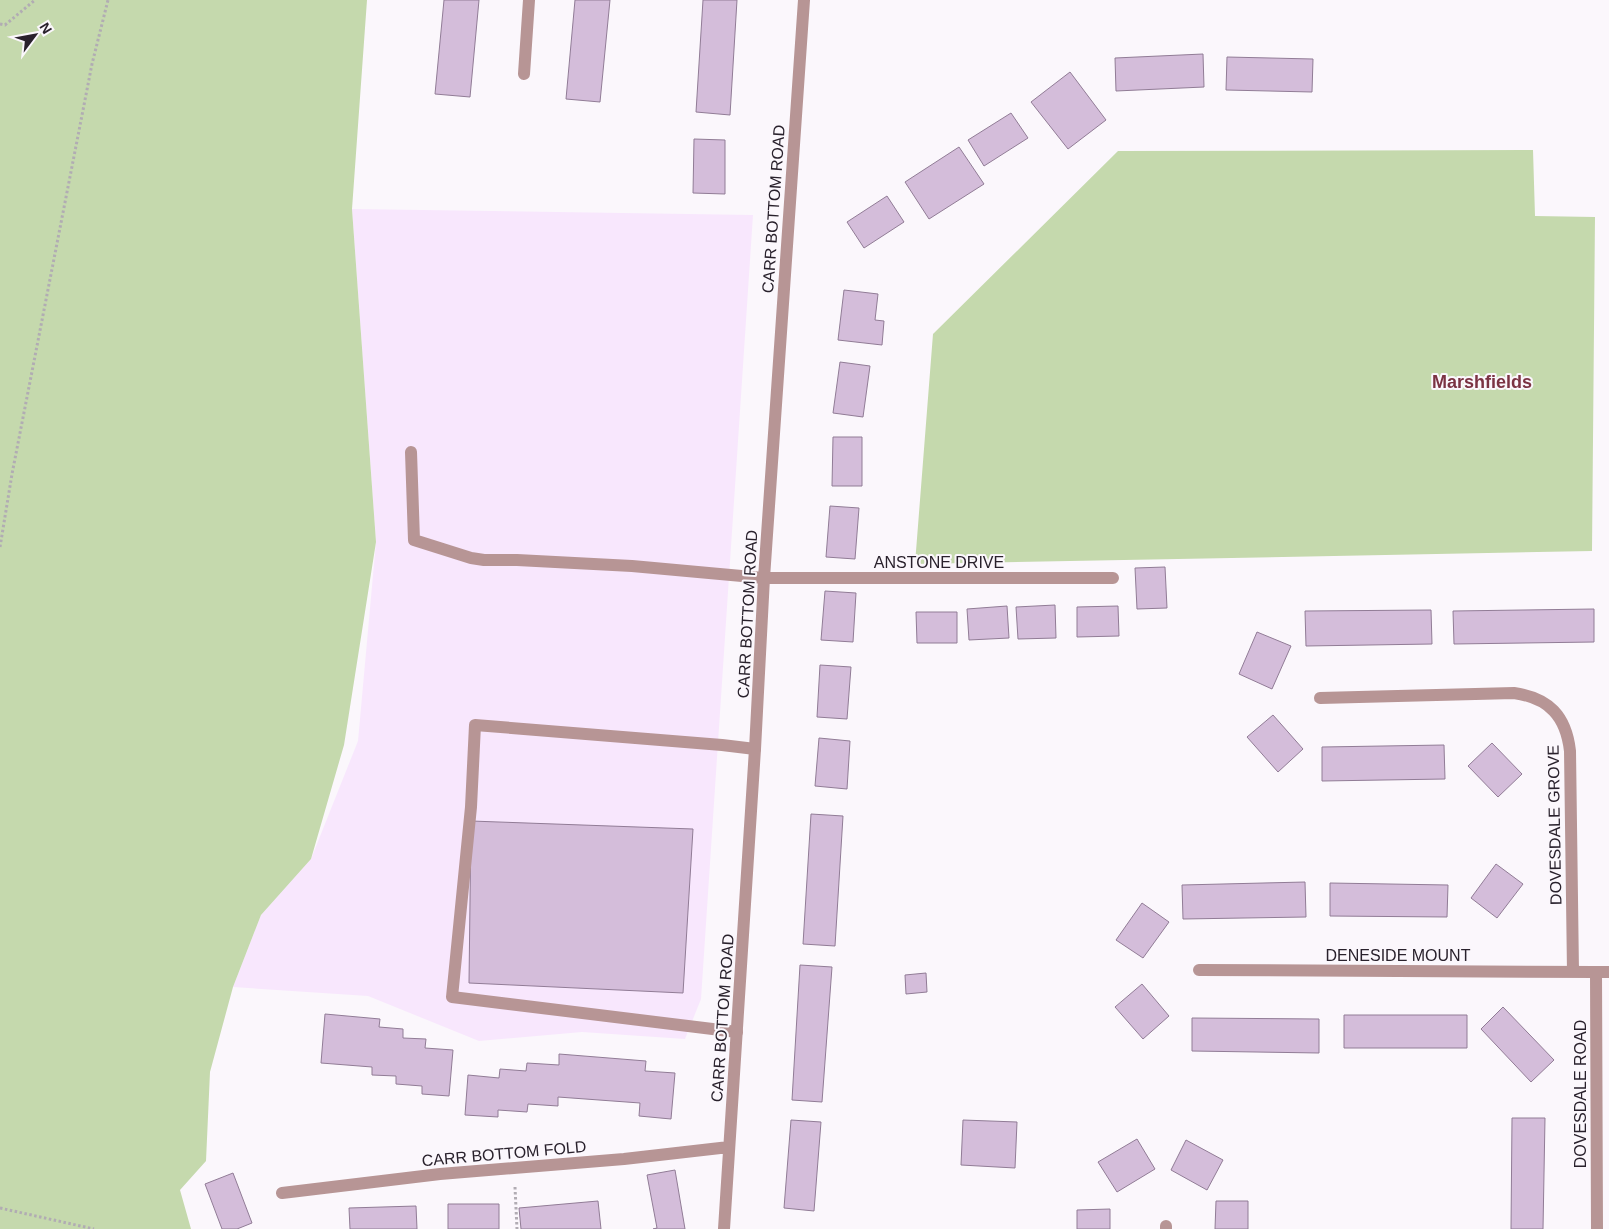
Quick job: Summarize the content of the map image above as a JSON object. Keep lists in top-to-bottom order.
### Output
{
  "streets": {
    "street": [
      "CARR BOTTOM ROAD",
      "ANSTONE DRIVE",
      "DOVESDALE GROVE",
      "DENESIDE MOUNT",
      "DOVESDALE ROAD",
      "CARR BOTTOM FOLD"
    ]
  },
  "crossings": [
    ["CARR BOTTOM ROAD", "ANSTONE DRIVE"],
    ["CARR BOTTOM ROAD", "CARR BOTTOM FOLD"],
    ["DOVESDALE GROVE", "DENESIDE MOUNT"],
    ["DENESIDE MOUNT", "DOVESDALE ROAD"]
  ],
  "districts": ["Marshfields"],
  "north": "top right"
}
